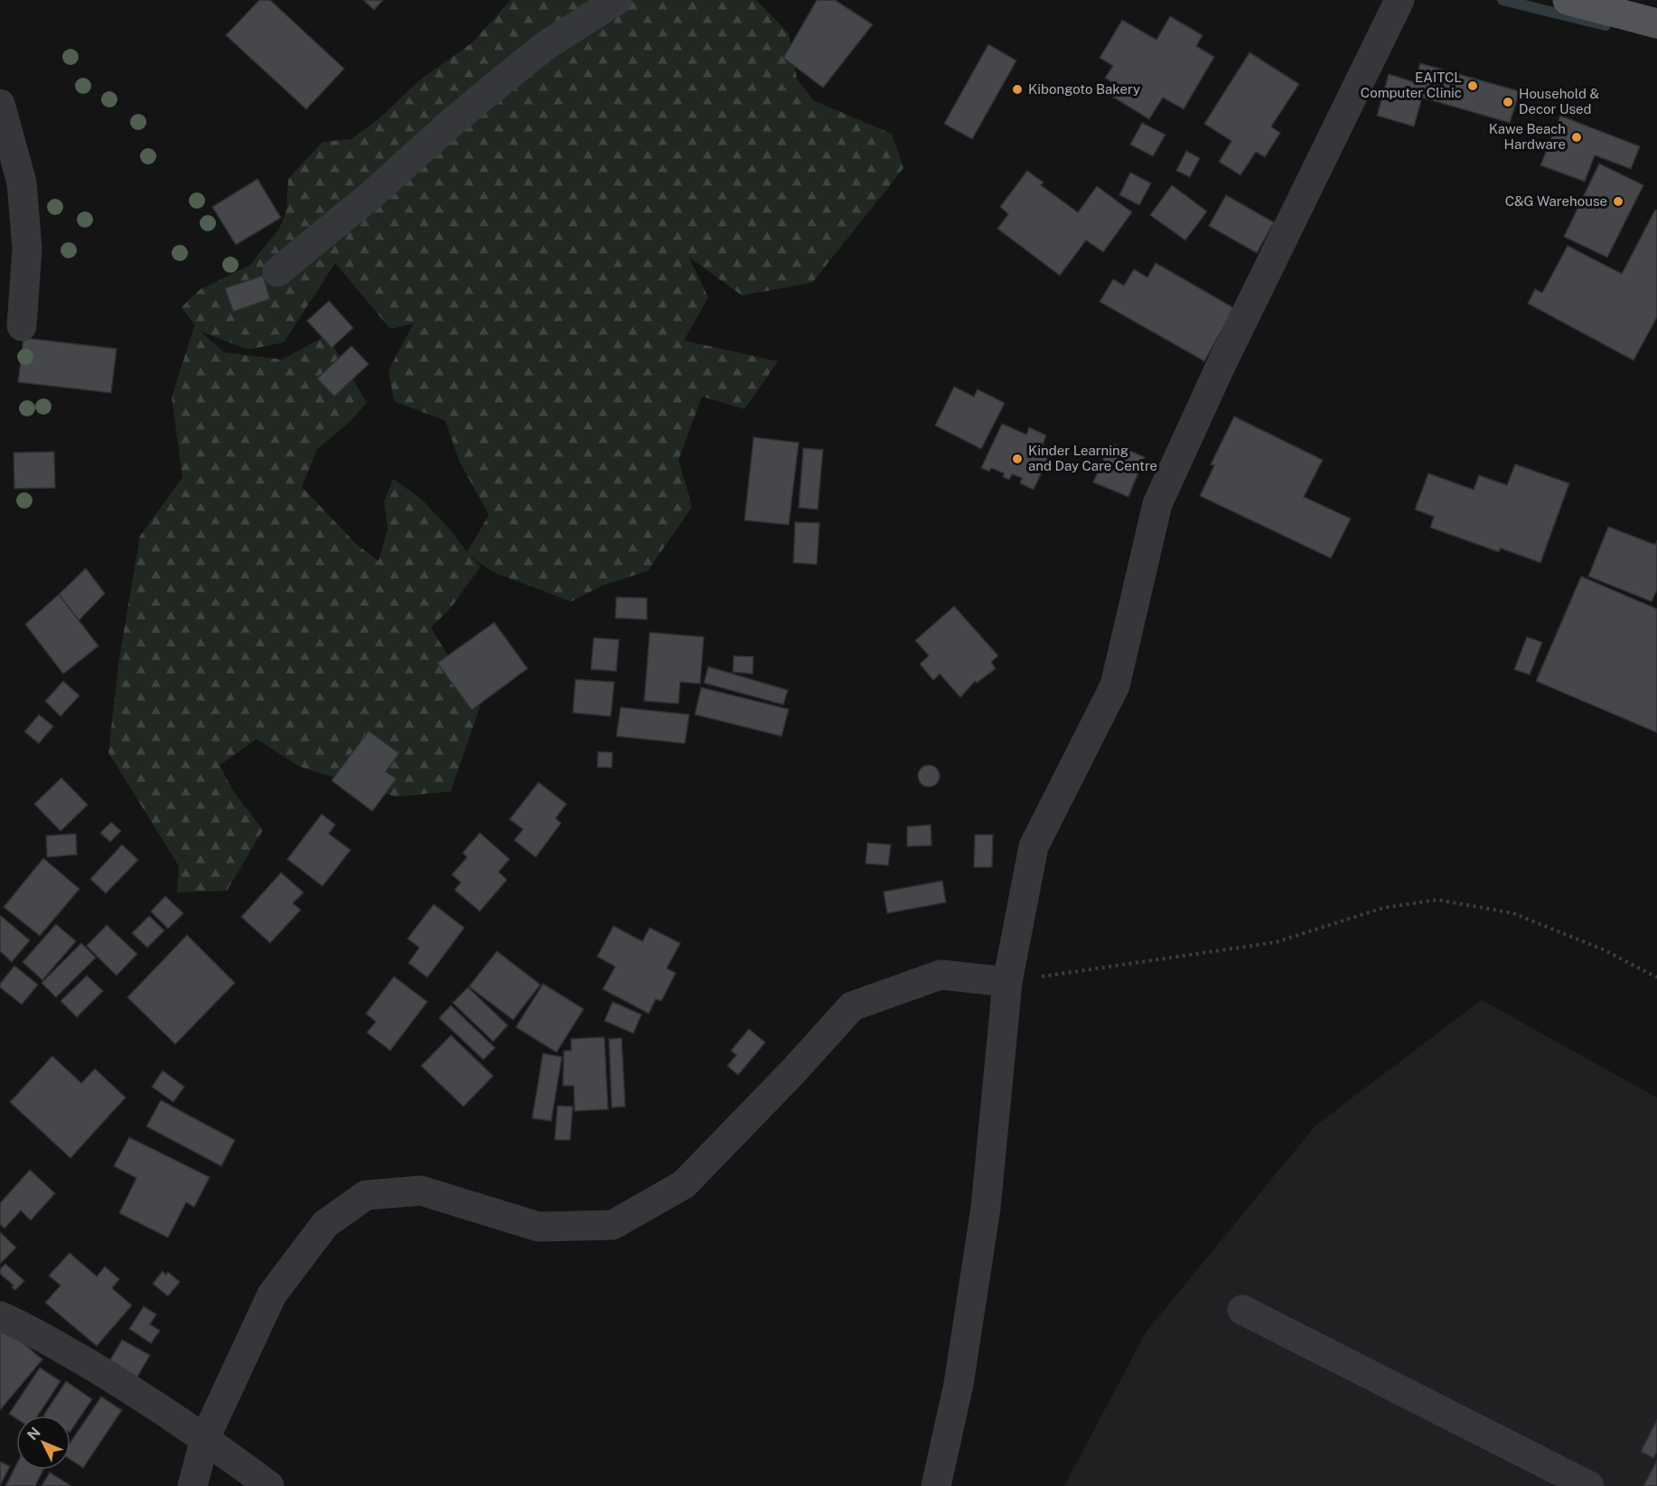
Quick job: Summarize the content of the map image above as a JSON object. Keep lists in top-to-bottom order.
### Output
{
  "places": [
    "EAITCL Computer Clinic",
    "Kibongoto Bakery",
    "Household & Decor Used",
    "Kawe Beach Hardware",
    "C&G Warehouse",
    "Kinder Learning and Day Care Centre"
  ],
  "north": "top left"
}
